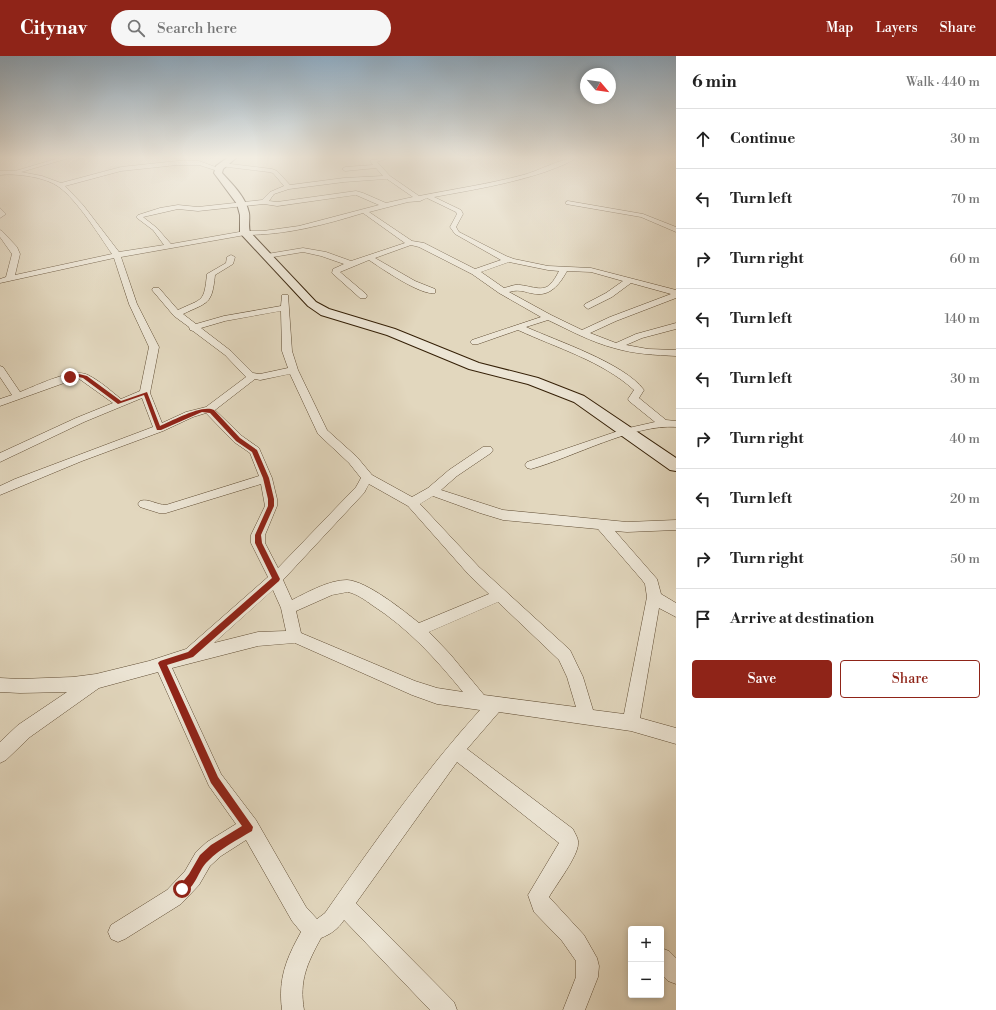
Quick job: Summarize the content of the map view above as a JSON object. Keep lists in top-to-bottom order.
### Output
{
  "north": "bottom right",
  "page": {
    "header": "Citynav",
    "search": "Search here",
    "nav": ["Map", "Layers", "Share"],
    "heading": ["6 min", "Walk · 440 m"],
    "list": [
      ["Continue", "30 m"],
      ["Turn left", "70 m"],
      ["Turn right", "60 m"],
      ["Turn left", "140 m"],
      ["Turn left", "30 m"],
      ["Turn right", "40 m"],
      ["Turn left", "20 m"],
      ["Turn right", "50 m"],
      "Arrive at destination"
    ],
    "buttons": ["Save", "Share"],
    "map_buttons": ["+", "−"]
  }
}
